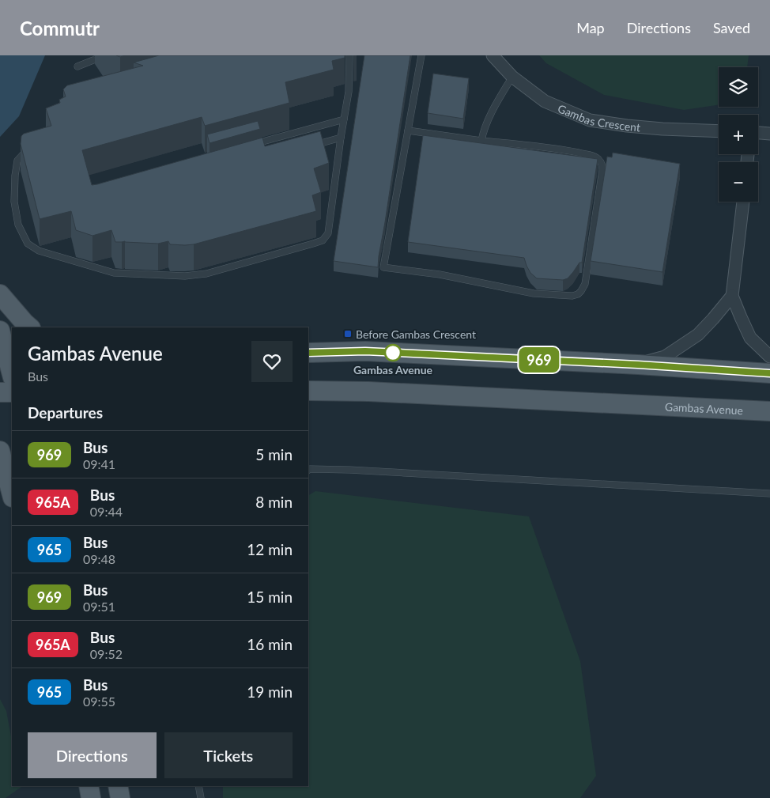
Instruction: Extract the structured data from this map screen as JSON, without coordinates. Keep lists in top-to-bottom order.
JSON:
{
  "streets": {
    "main road": ["Gambas Avenue"],
    "street": ["Gambas Crescent"]
  },
  "places": {
    "transit": ["Before Gambas Crescent"],
    "other": ["Gambas Avenue"]
  },
  "lines": ["bus line 969"],
  "page": {
    "header": "Commutr",
    "nav": ["Map", "Directions", "Saved"],
    "on_map": "969",
    "map_buttons": ["+", "−"],
    "heading": [
      ["Gambas Avenue", "Bus"],
      "Departures"
    ],
    "list": [
      {
        "mark": "969",
        "name": "Bus",
        "note": "09:41",
        "value": "5 min"
      },
      {
        "mark": "965A",
        "name": "Bus",
        "note": "09:44",
        "value": "8 min"
      },
      {
        "mark": "965",
        "name": "Bus",
        "note": "09:48",
        "value": "12 min"
      },
      {
        "mark": "969",
        "name": "Bus",
        "note": "09:51",
        "value": "15 min"
      },
      {
        "mark": "965A",
        "name": "Bus",
        "note": "09:52",
        "value": "16 min"
      },
      {
        "mark": "965",
        "name": "Bus",
        "note": "09:55",
        "value": "19 min"
      }
    ],
    "buttons": ["Directions", "Tickets"]
  }
}
